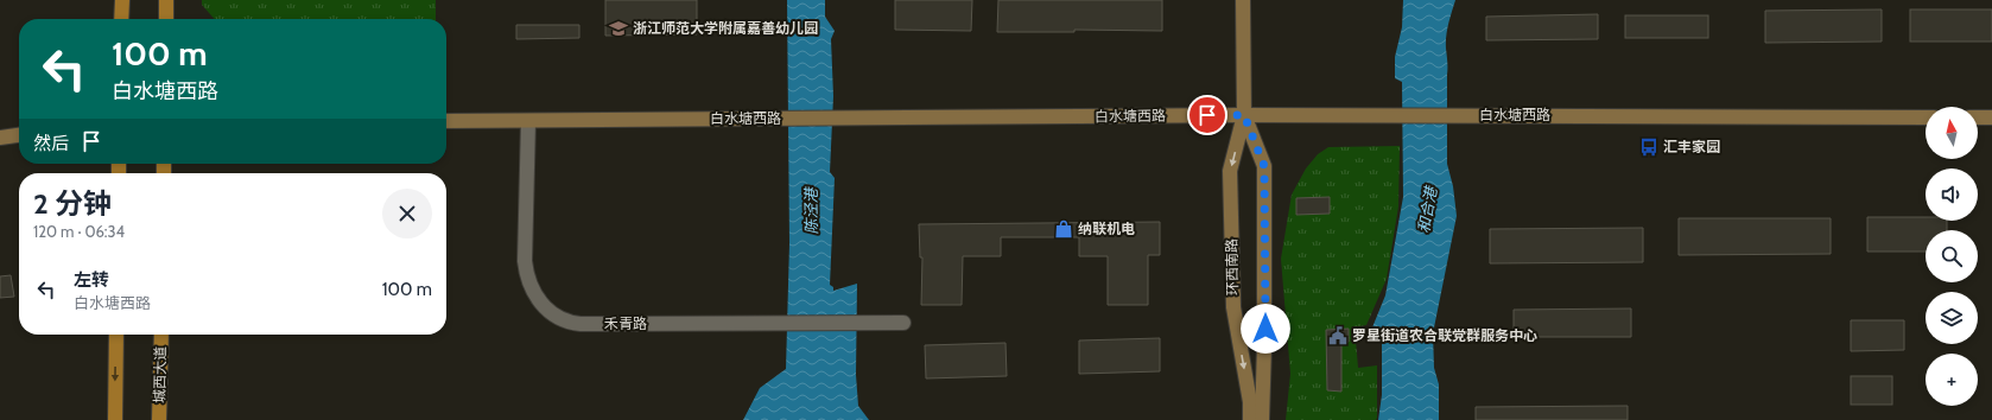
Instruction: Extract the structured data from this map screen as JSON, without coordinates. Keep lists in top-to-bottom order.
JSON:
{
  "streets": {
    "main road": ["城西大道"],
    "street": ["白水塘西路", "环西南路", "禾青路"]
  },
  "crossings": [
    ["白水塘西路", "环西南路"],
    ["白水塘西路", "禾青路"]
  ],
  "water": ["和合港", "陈泾港"],
  "places": {
    "school or university": ["浙江师范大学附属嘉善幼儿园"],
    "bus stop": ["汇丰家园"],
    "shop": ["纳联机电"],
    "public building": ["罗星街道农合联党群服务中心"]
  },
  "north": "top",
  "page": {
    "turn": ["100 m", "白水塘西路"],
    "map_buttons": "+",
    "then": "然后",
    "heading": ["2 分钟", "120 m · 06:34"],
    "list": [
      {
        "name": "左转",
        "note": "白水塘西路",
        "value": "100 m"
      }
    ]
  }
}
